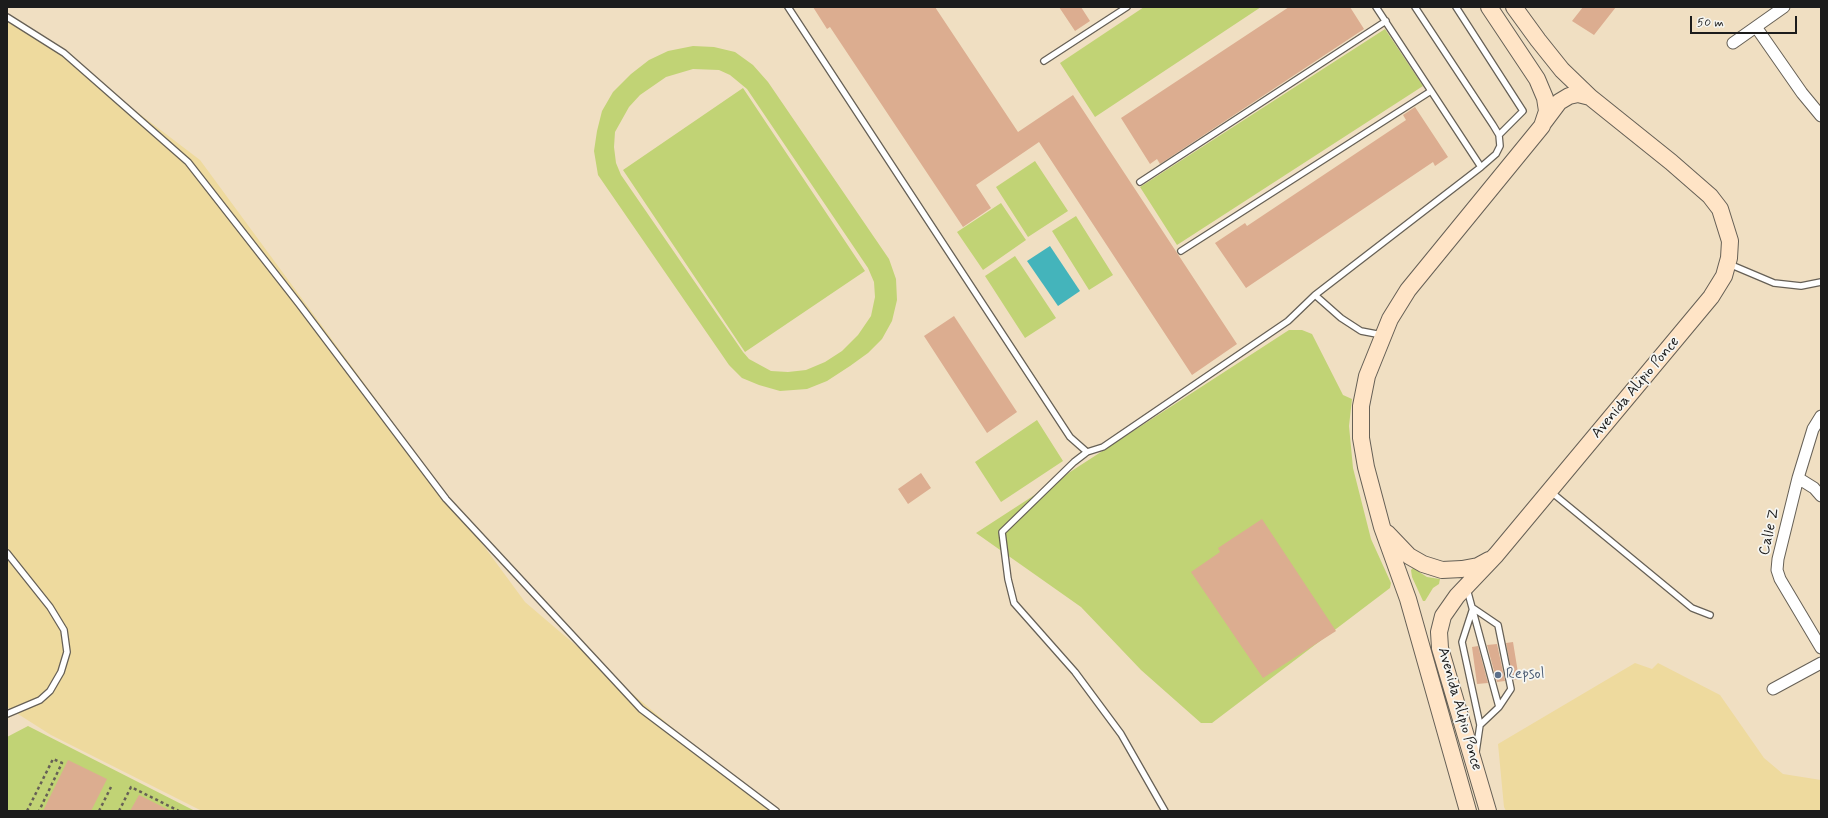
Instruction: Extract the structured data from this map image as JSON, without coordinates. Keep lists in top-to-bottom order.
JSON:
{
  "streets": {
    "main road": ["Avenida Alipio Ponce"],
    "street": ["Calle Z"]
  },
  "places": ["Repsol"],
  "scale_bar": "50 m"
}
